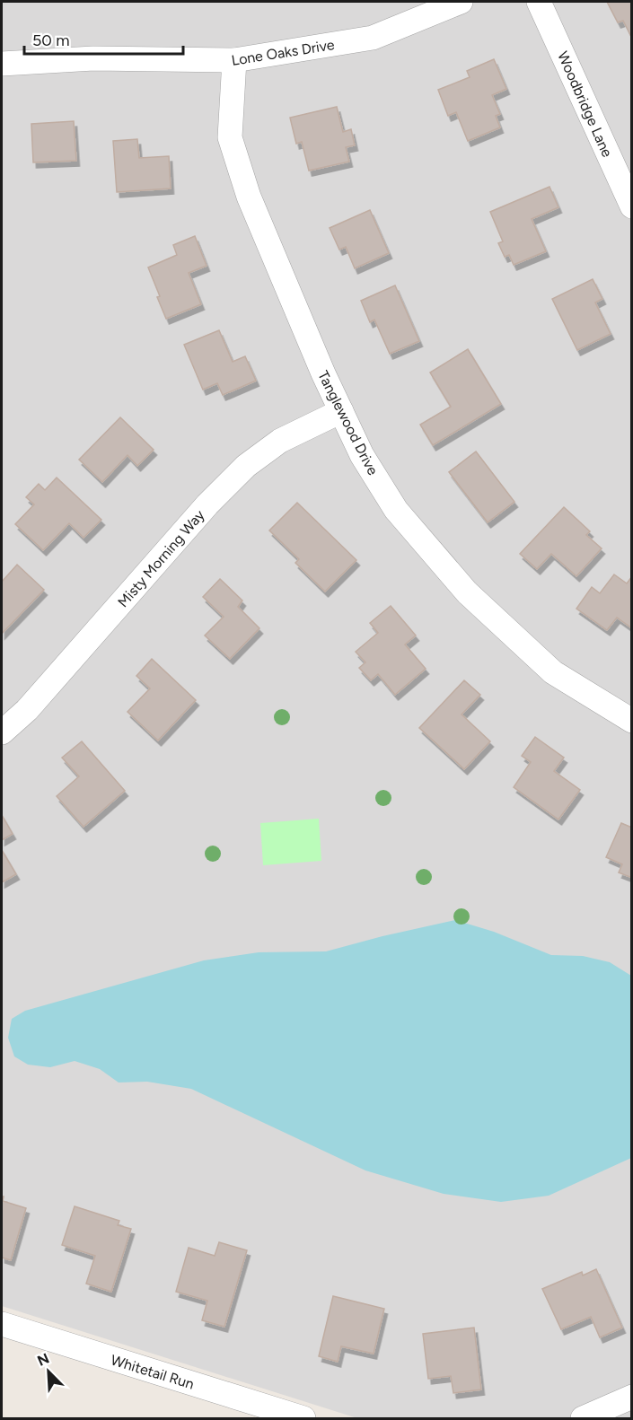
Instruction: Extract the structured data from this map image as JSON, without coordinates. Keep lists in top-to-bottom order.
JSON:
{
  "streets": {
    "street": [
      "Lone Oaks Drive",
      "Woodbridge Lane",
      "Tanglewood Drive",
      "Misty Morning Way",
      "Whitetail Run"
    ]
  },
  "crossings": [
    ["Lone Oaks Drive", "Tanglewood Drive"],
    ["Tanglewood Drive", "Misty Morning Way"]
  ],
  "scale_bar": "50 m",
  "north": "top left"
}
